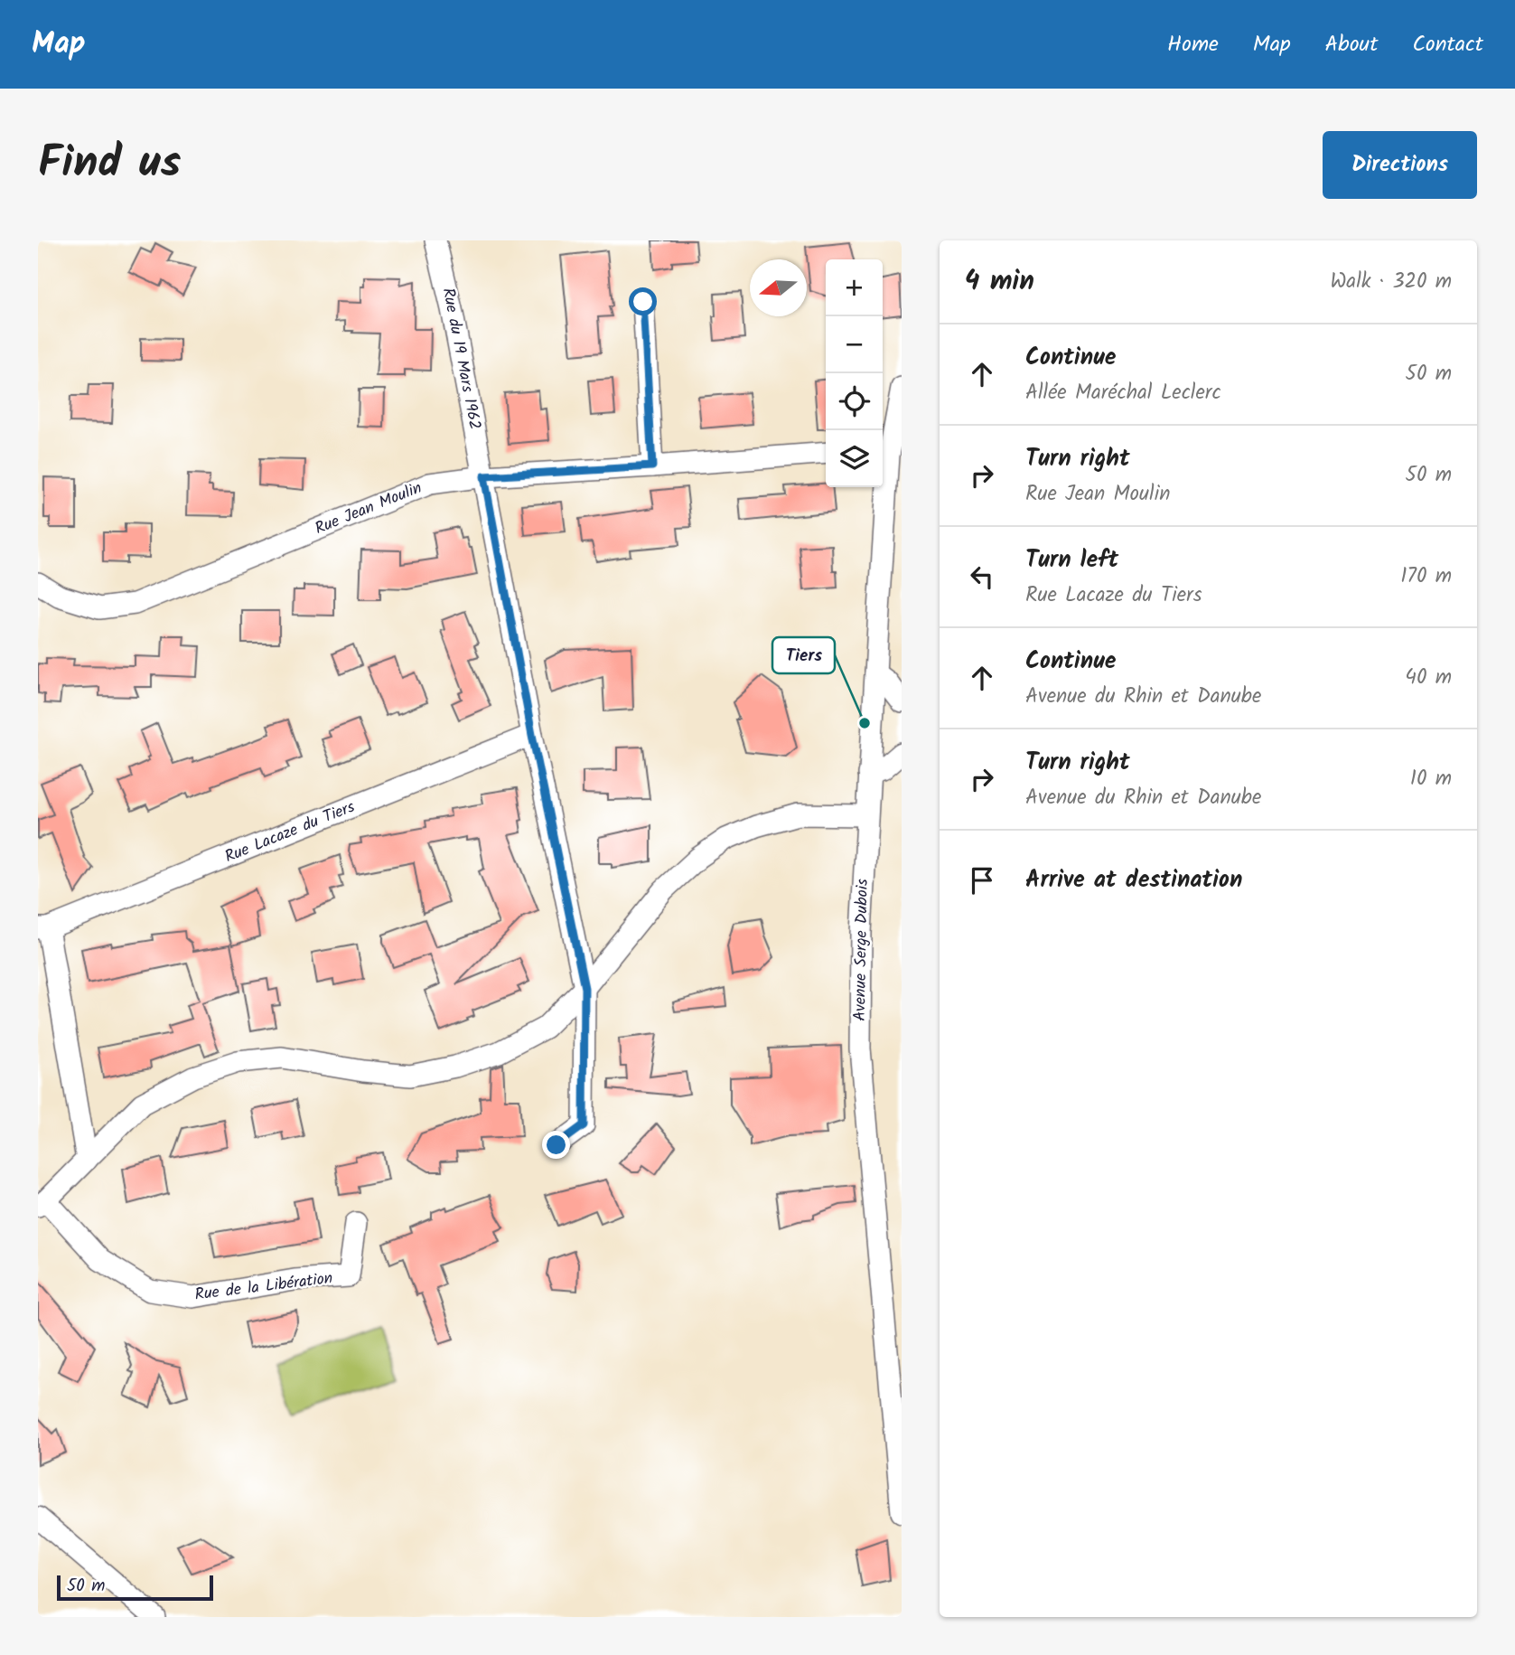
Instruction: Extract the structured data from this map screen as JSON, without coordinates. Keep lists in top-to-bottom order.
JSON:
{
  "streets": {
    "street": [
      "Rue du 19 Mars 1962",
      "Rue Jean Moulin",
      "Rue Lacaze du Tiers",
      "Avenue Serge Dubois",
      "Rue de la Libération"
    ]
  },
  "crossings": [
    ["Rue du 19 Mars 1962", "Rue Jean Moulin"]
  ],
  "places": ["Tiers"],
  "scale_bar": "50 m",
  "north": "left",
  "page": {
    "header": "Map",
    "nav": [
      "Home",
      "Map",
      "About",
      "Contact"
    ],
    "title": "Find us",
    "buttons": "Directions",
    "heading": ["4 min", "Walk · 320 m"],
    "map_buttons": ["+", "−"],
    "list": [
      ["Continue", "Allée Maréchal Leclerc", "50 m"],
      ["Turn right", "Rue Jean Moulin", "50 m"],
      ["Turn left", "Rue Lacaze du Tiers", "170 m"],
      ["Continue", "Avenue du Rhin et Danube", "40 m"],
      ["Turn right", "Avenue du Rhin et Danube", "10 m"],
      "Arrive at destination"
    ],
    "scale": "50 m"
  }
}
